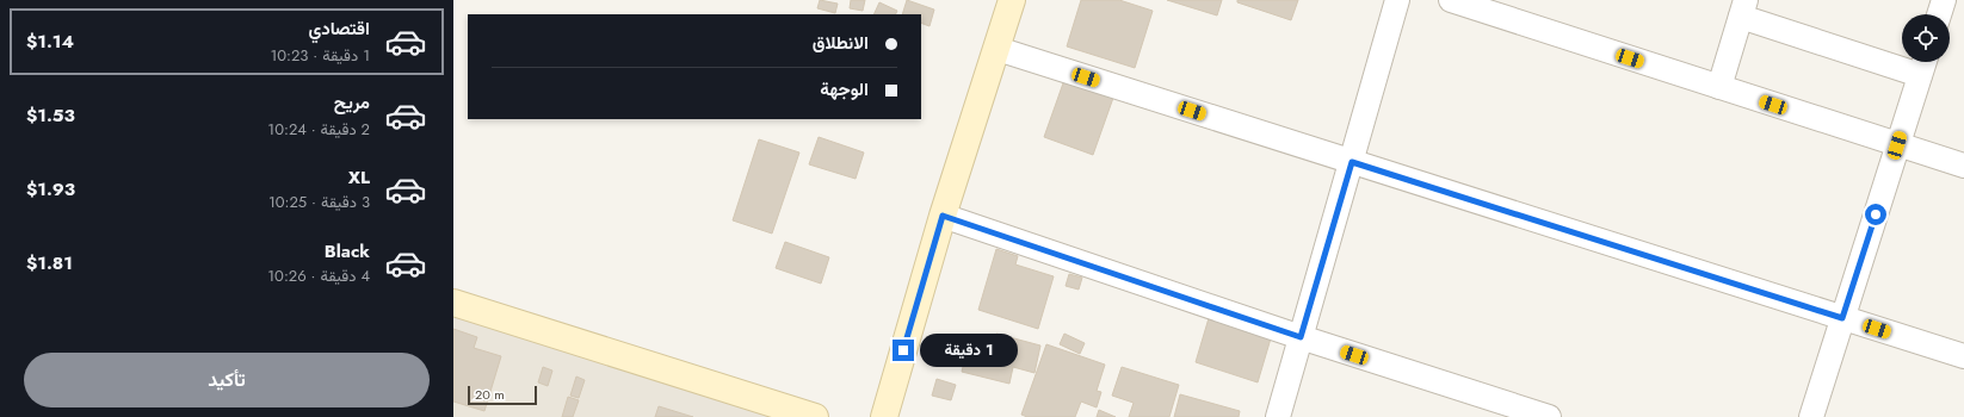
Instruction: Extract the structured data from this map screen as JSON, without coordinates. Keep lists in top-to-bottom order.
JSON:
{
  "scale_bar": "20 m",
  "page": {
    "list": [
      {
        "name": "اقتصادي",
        "note": "1 دقيقة · 10:23",
        "value": "$1.14"
      },
      {
        "name": "مريح",
        "note": "2 دقيقة · 10:24",
        "value": "$1.53"
      },
      {
        "name": "XL",
        "note": "3 دقيقة · 10:25",
        "value": "$1.93"
      },
      {
        "name": "Black",
        "note": "4 دقيقة · 10:26",
        "value": "$1.81"
      }
    ],
    "banner": ["الانطلاق", "الوجهة"],
    "bubble": "1 دقيقة",
    "buttons": "تأكيد",
    "scale": "20 m"
  }
}
